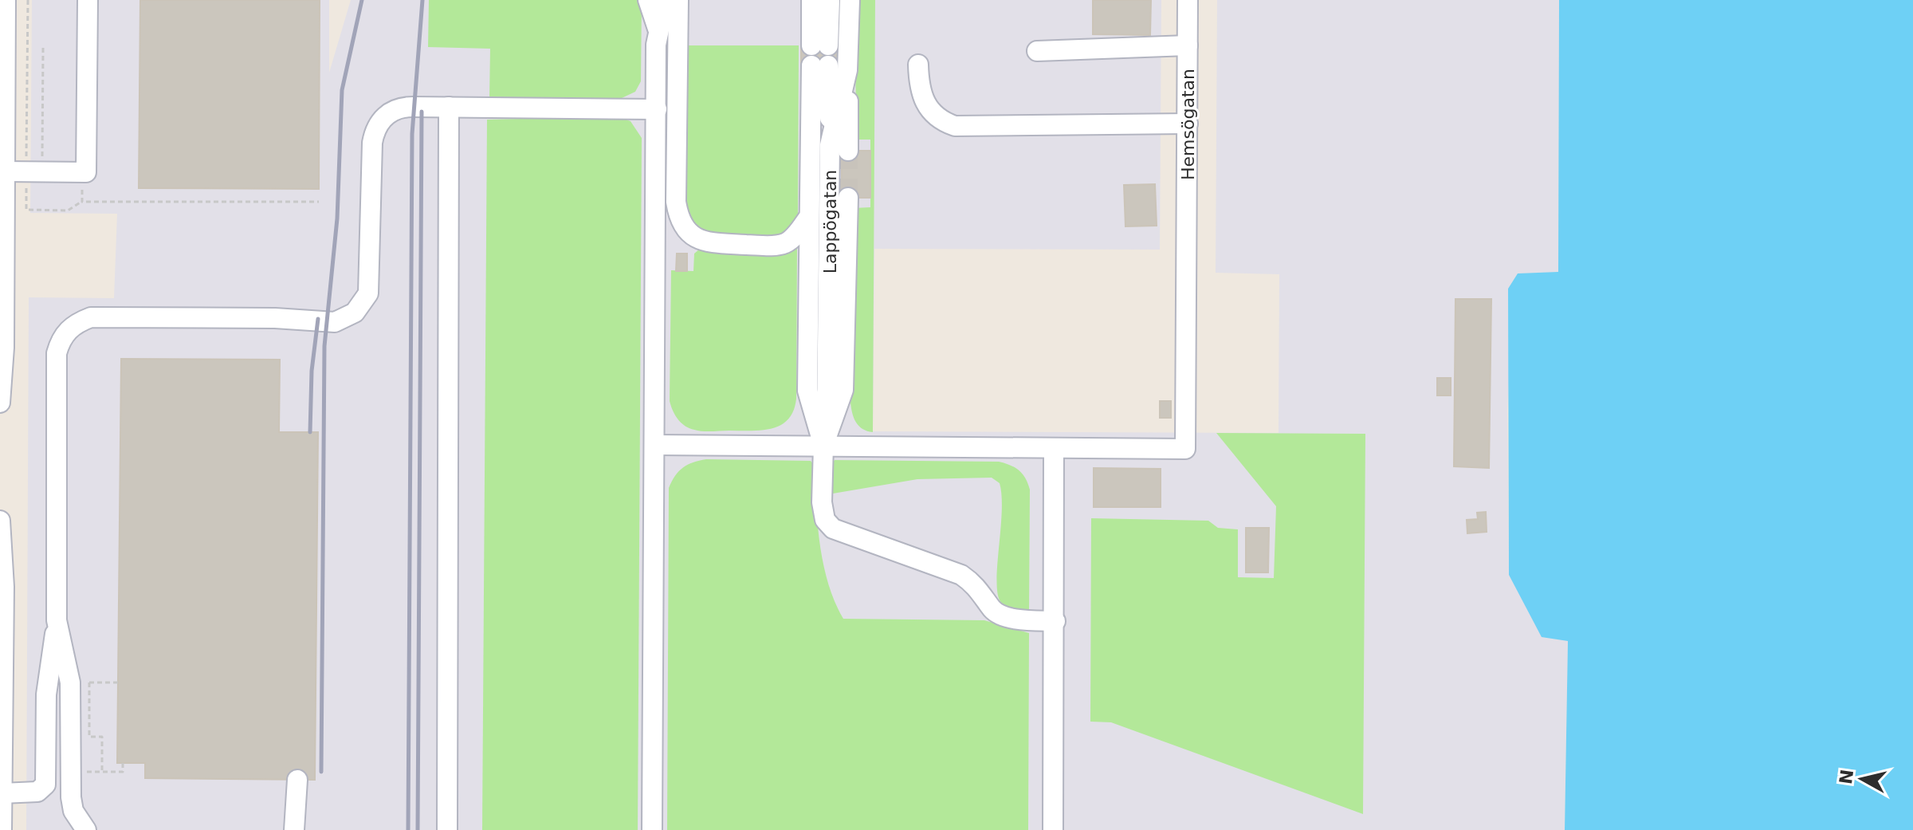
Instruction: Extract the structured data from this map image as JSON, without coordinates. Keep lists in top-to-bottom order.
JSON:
{
  "streets": {
    "street": ["Hemsögatan", "Lappögatan"]
  },
  "north": "left"
}
